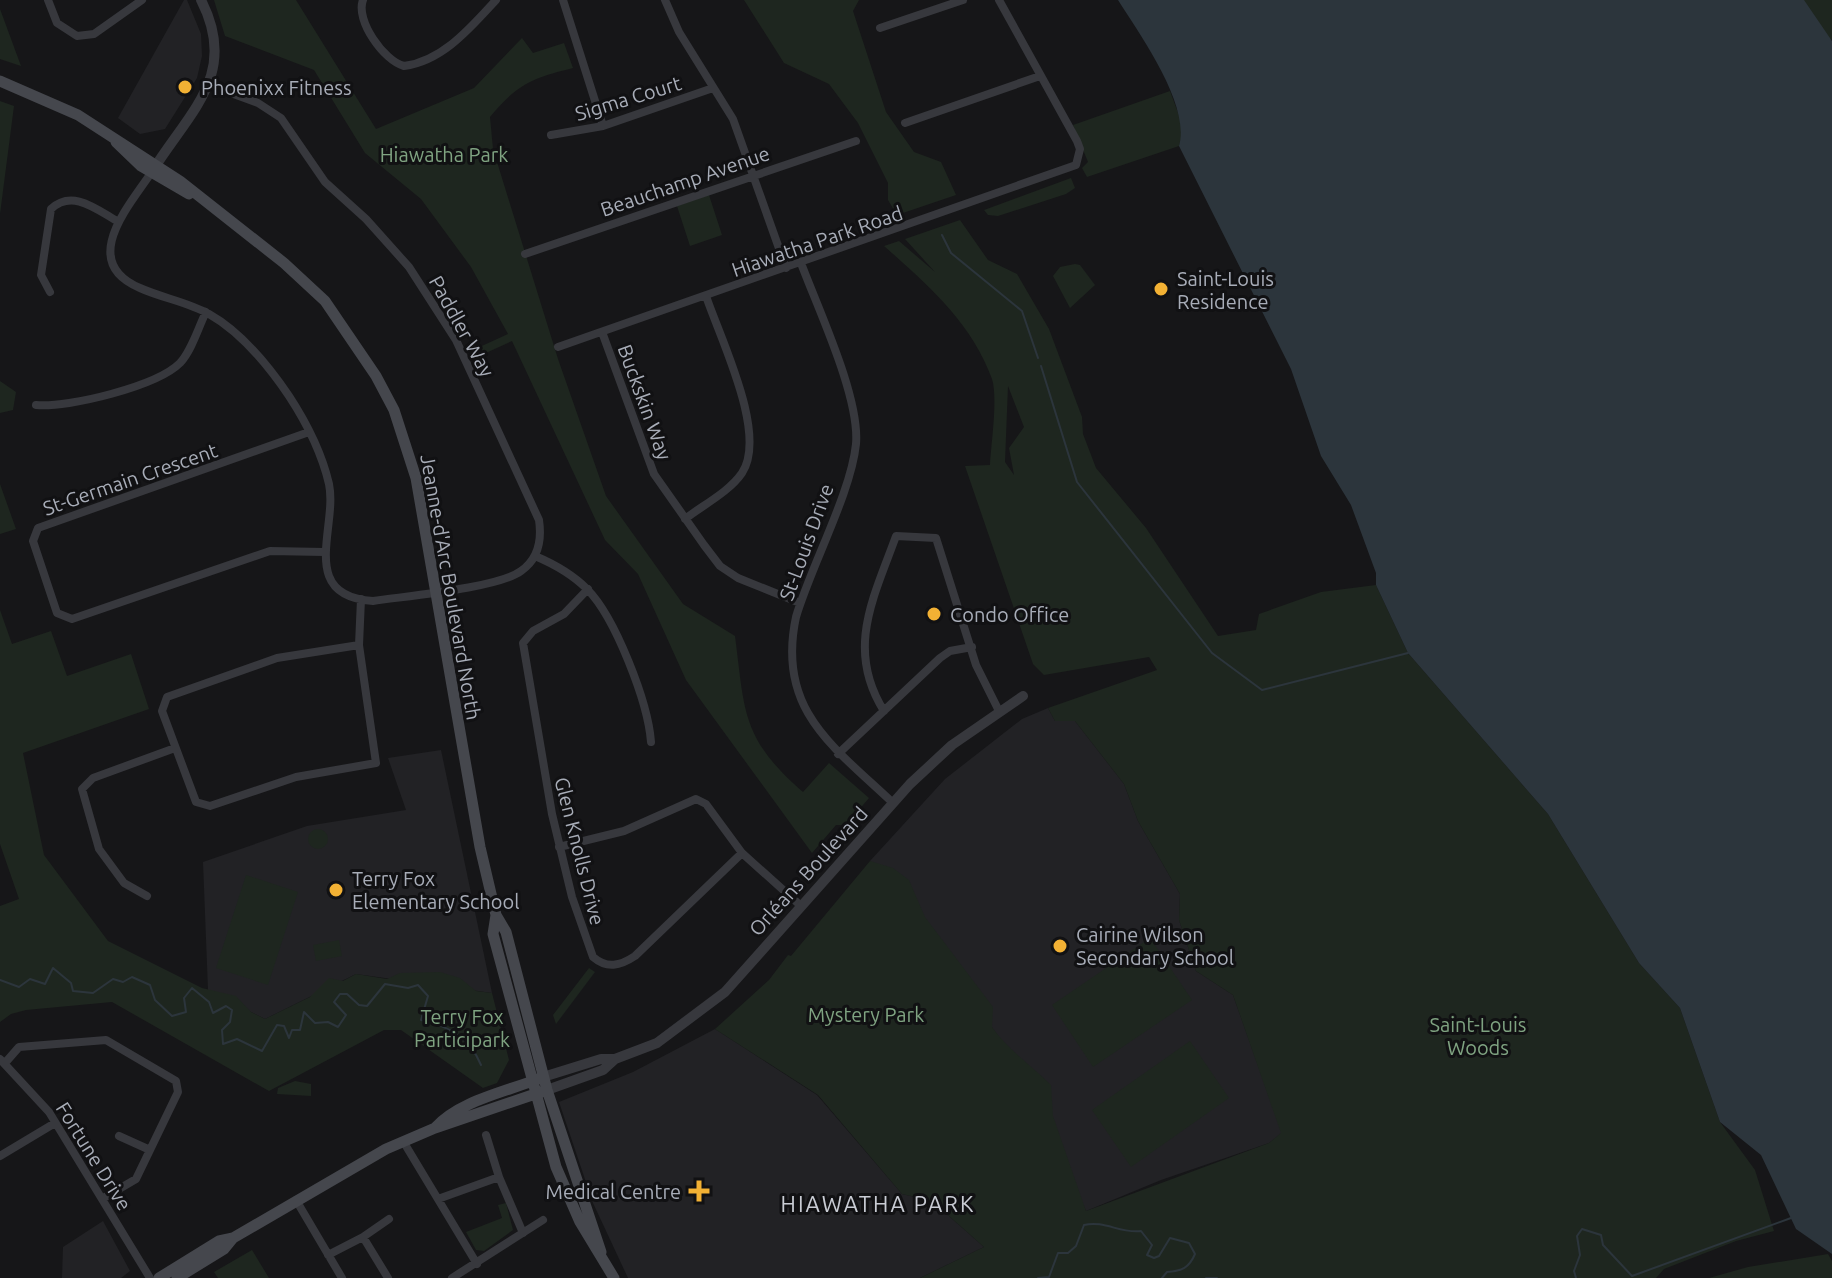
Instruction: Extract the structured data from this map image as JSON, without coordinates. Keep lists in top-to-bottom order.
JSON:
{
  "streets": {
    "main road": ["Jeanne-d'Arc Boulevard North", "Orléans Boulevard"],
    "street": [
      "Sigma Court",
      "Beauchamp Avenue",
      "Hiawatha Park Road",
      "Paddler Way",
      "Buckskin Way",
      "St-Germain Crescent",
      "St-Louis Drive",
      "Glen Knolls Drive",
      "Fortune Drive"
    ]
  },
  "crossings": [
    ["Hiawatha Park Road", "Buckskin Way"],
    ["Hiawatha Park Road", "St-Louis Drive"],
    ["Buckskin Way", "St-Louis Drive"],
    ["St-Louis Drive", "Orléans Boulevard"],
    ["Jeanne-d'Arc Boulevard North", "Orléans Boulevard"]
  ],
  "districts": ["HIAWATHA PARK"],
  "parks": [
    "Hiawatha Park",
    "Mystery Park",
    "Terry Fox Participark",
    "Saint-Louis Woods"
  ],
  "places": {
    "other": [
      "Phoenixx Fitness",
      "Saint-Louis Residence",
      "Condo Office",
      "Terry Fox Elementary School",
      "Cairine Wilson Secondary School"
    ],
    "health": ["Medical Centre"]
  }
}
